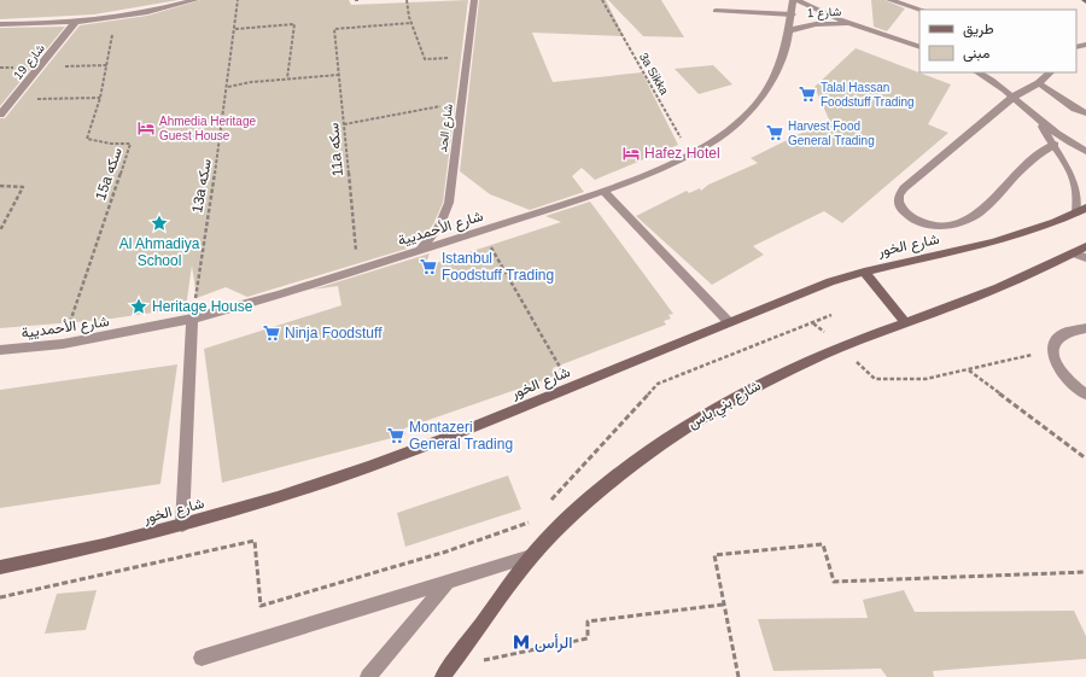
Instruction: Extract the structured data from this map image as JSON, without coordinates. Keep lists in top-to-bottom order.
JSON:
{
  "streets": {
    "main road": ["شارع الخور", "شارع بني ياس"],
    "street": [
      "شارع 1",
      "شارع 19",
      "شارع الحد",
      "شارع الأحمديية"
    ],
    "path": [
      "3a Sikka",
      "11a سكه",
      "15a سكه",
      "13a سكه"
    ]
  },
  "crossings": [
    ["شارع 1", "شارع الأحمديية"],
    ["3a Sikka", "شارع الأحمديية"],
    ["شارع الحد", "شارع الأحمديية"],
    ["11a سكه", "شارع الأحمديية"],
    ["15a سكه", "شارع الأحمديية"],
    ["13a سكه", "شارع الأحمديية"]
  ],
  "places": {
    "supermarket": [
      "Talal Hassan Foodstuff Trading",
      "Harvest Food General Trading",
      "Istanbul Foodstuff Trading",
      "Ninja Foodstuff",
      "Montazeri General Trading"
    ],
    "hotel": ["Ahmedia Heritage Guest House", "Hafez Hotel"],
    "place": ["Al Ahmadiya School", "Heritage House"],
    "metro station": ["الرأس"]
  },
  "legend": ["طريق", "مبنى"]
}
